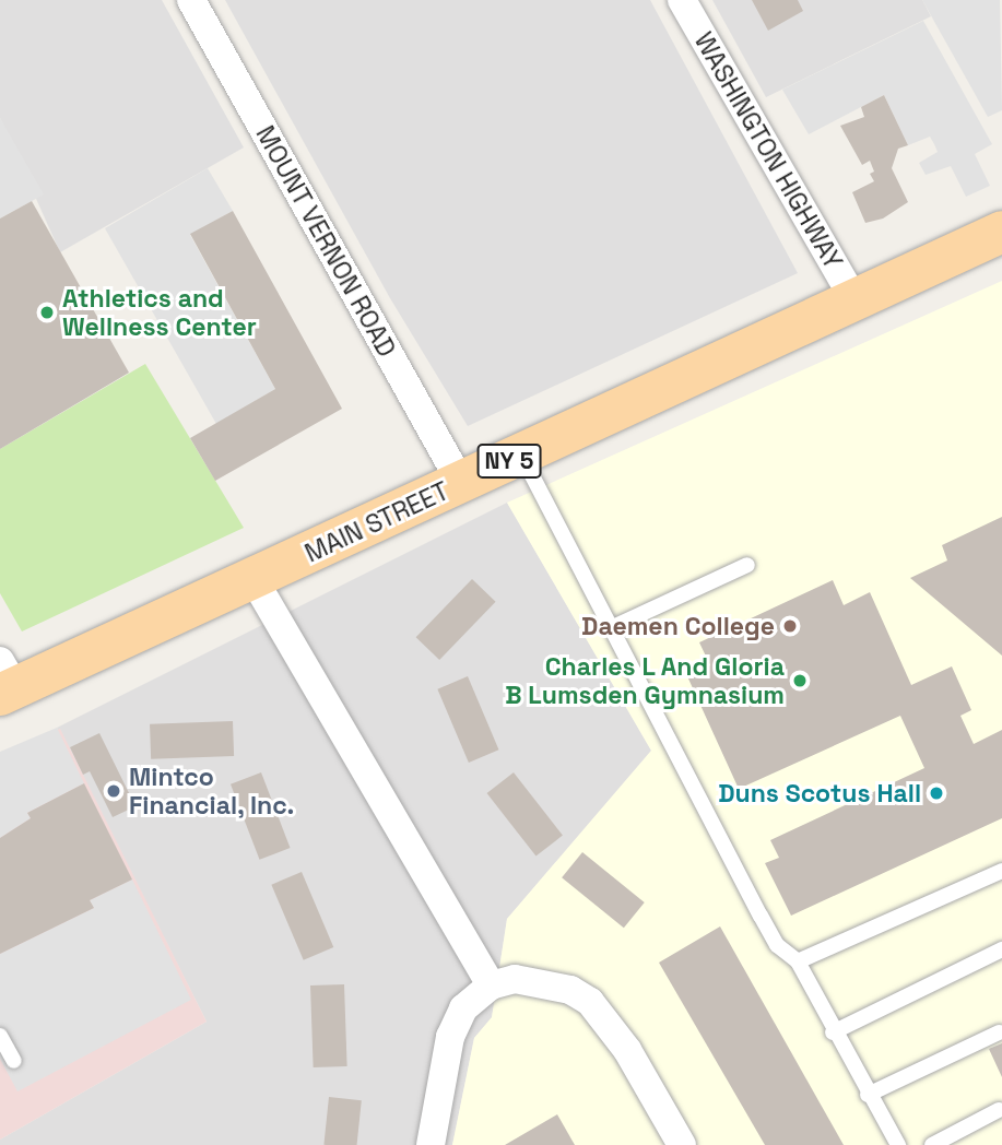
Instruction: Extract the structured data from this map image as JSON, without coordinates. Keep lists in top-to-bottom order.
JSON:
{
  "streets": {
    "main road": ["NY 5", "MAIN STREET"],
    "street": ["WASHINGTON HIGHWAY", "MOUNT VERNON ROAD"]
  },
  "crossings": [
    ["WASHINGTON HIGHWAY", "MAIN STREET"],
    ["MOUNT VERNON ROAD", "MAIN STREET"]
  ],
  "places": [
    "Athletics and Wellness Center",
    "Daemen College",
    "Charles L And Gloria B Lumsden Gymnasium",
    "Mintco Financial, Inc.",
    "Duns Scotus Hall"
  ]
}
